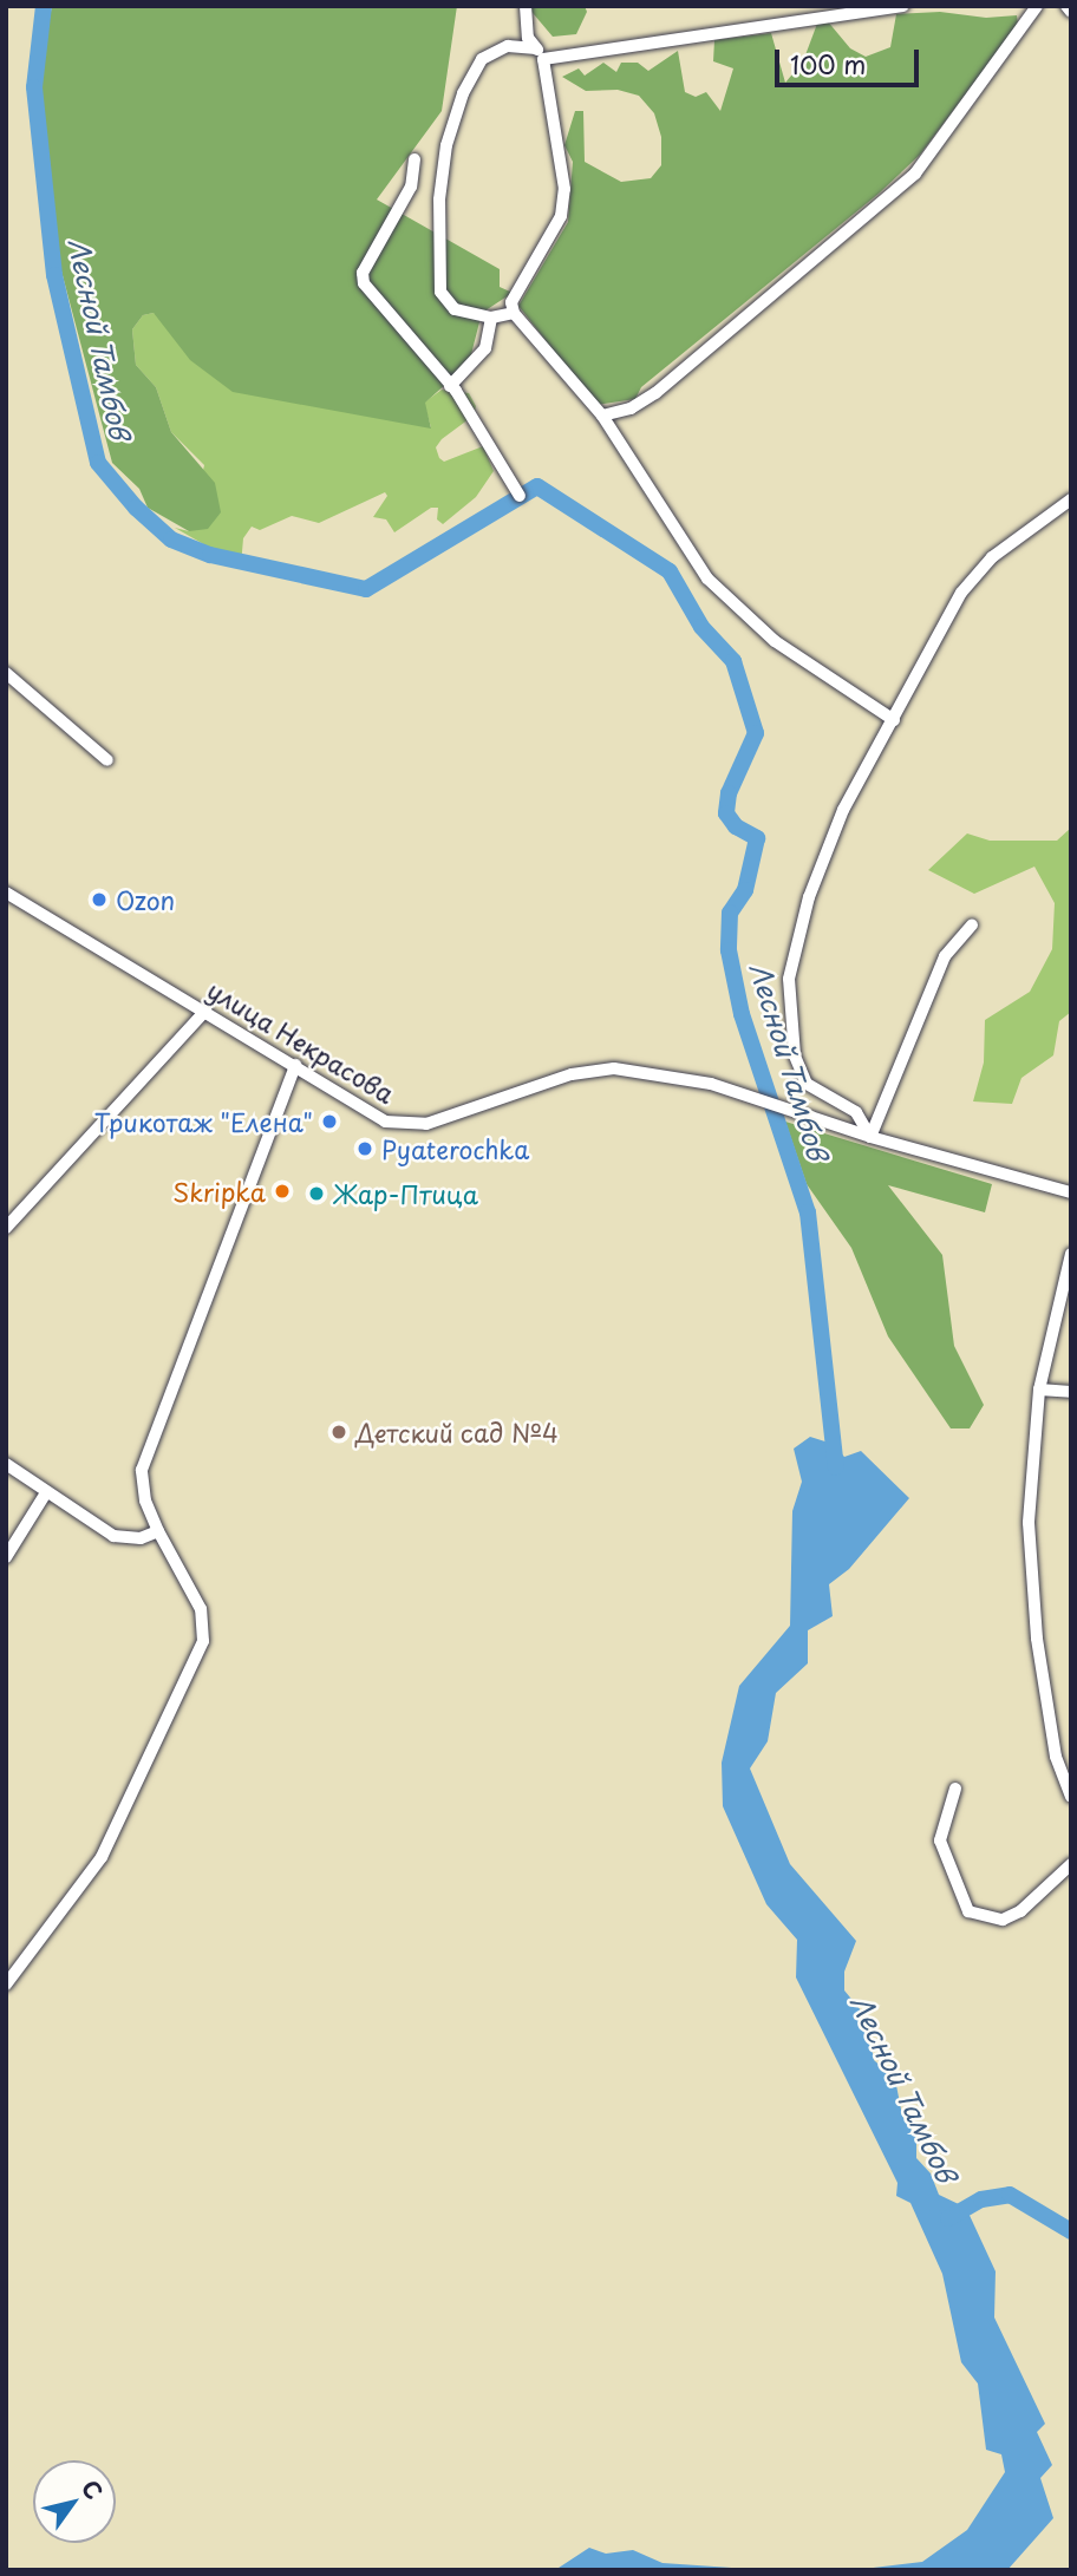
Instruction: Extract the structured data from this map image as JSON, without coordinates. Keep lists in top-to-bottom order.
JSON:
{
  "streets": {
    "street": ["улица Некрасова"]
  },
  "water": ["Лесной Тамбов"],
  "places": [
    "Ozon",
    "Трикотаж \"Елена\"",
    "Pyaterochka",
    "Skripka",
    "Жар-Птица",
    "Детский сад №4"
  ],
  "scale_bar": "100 m",
  "north": "top right"
}
